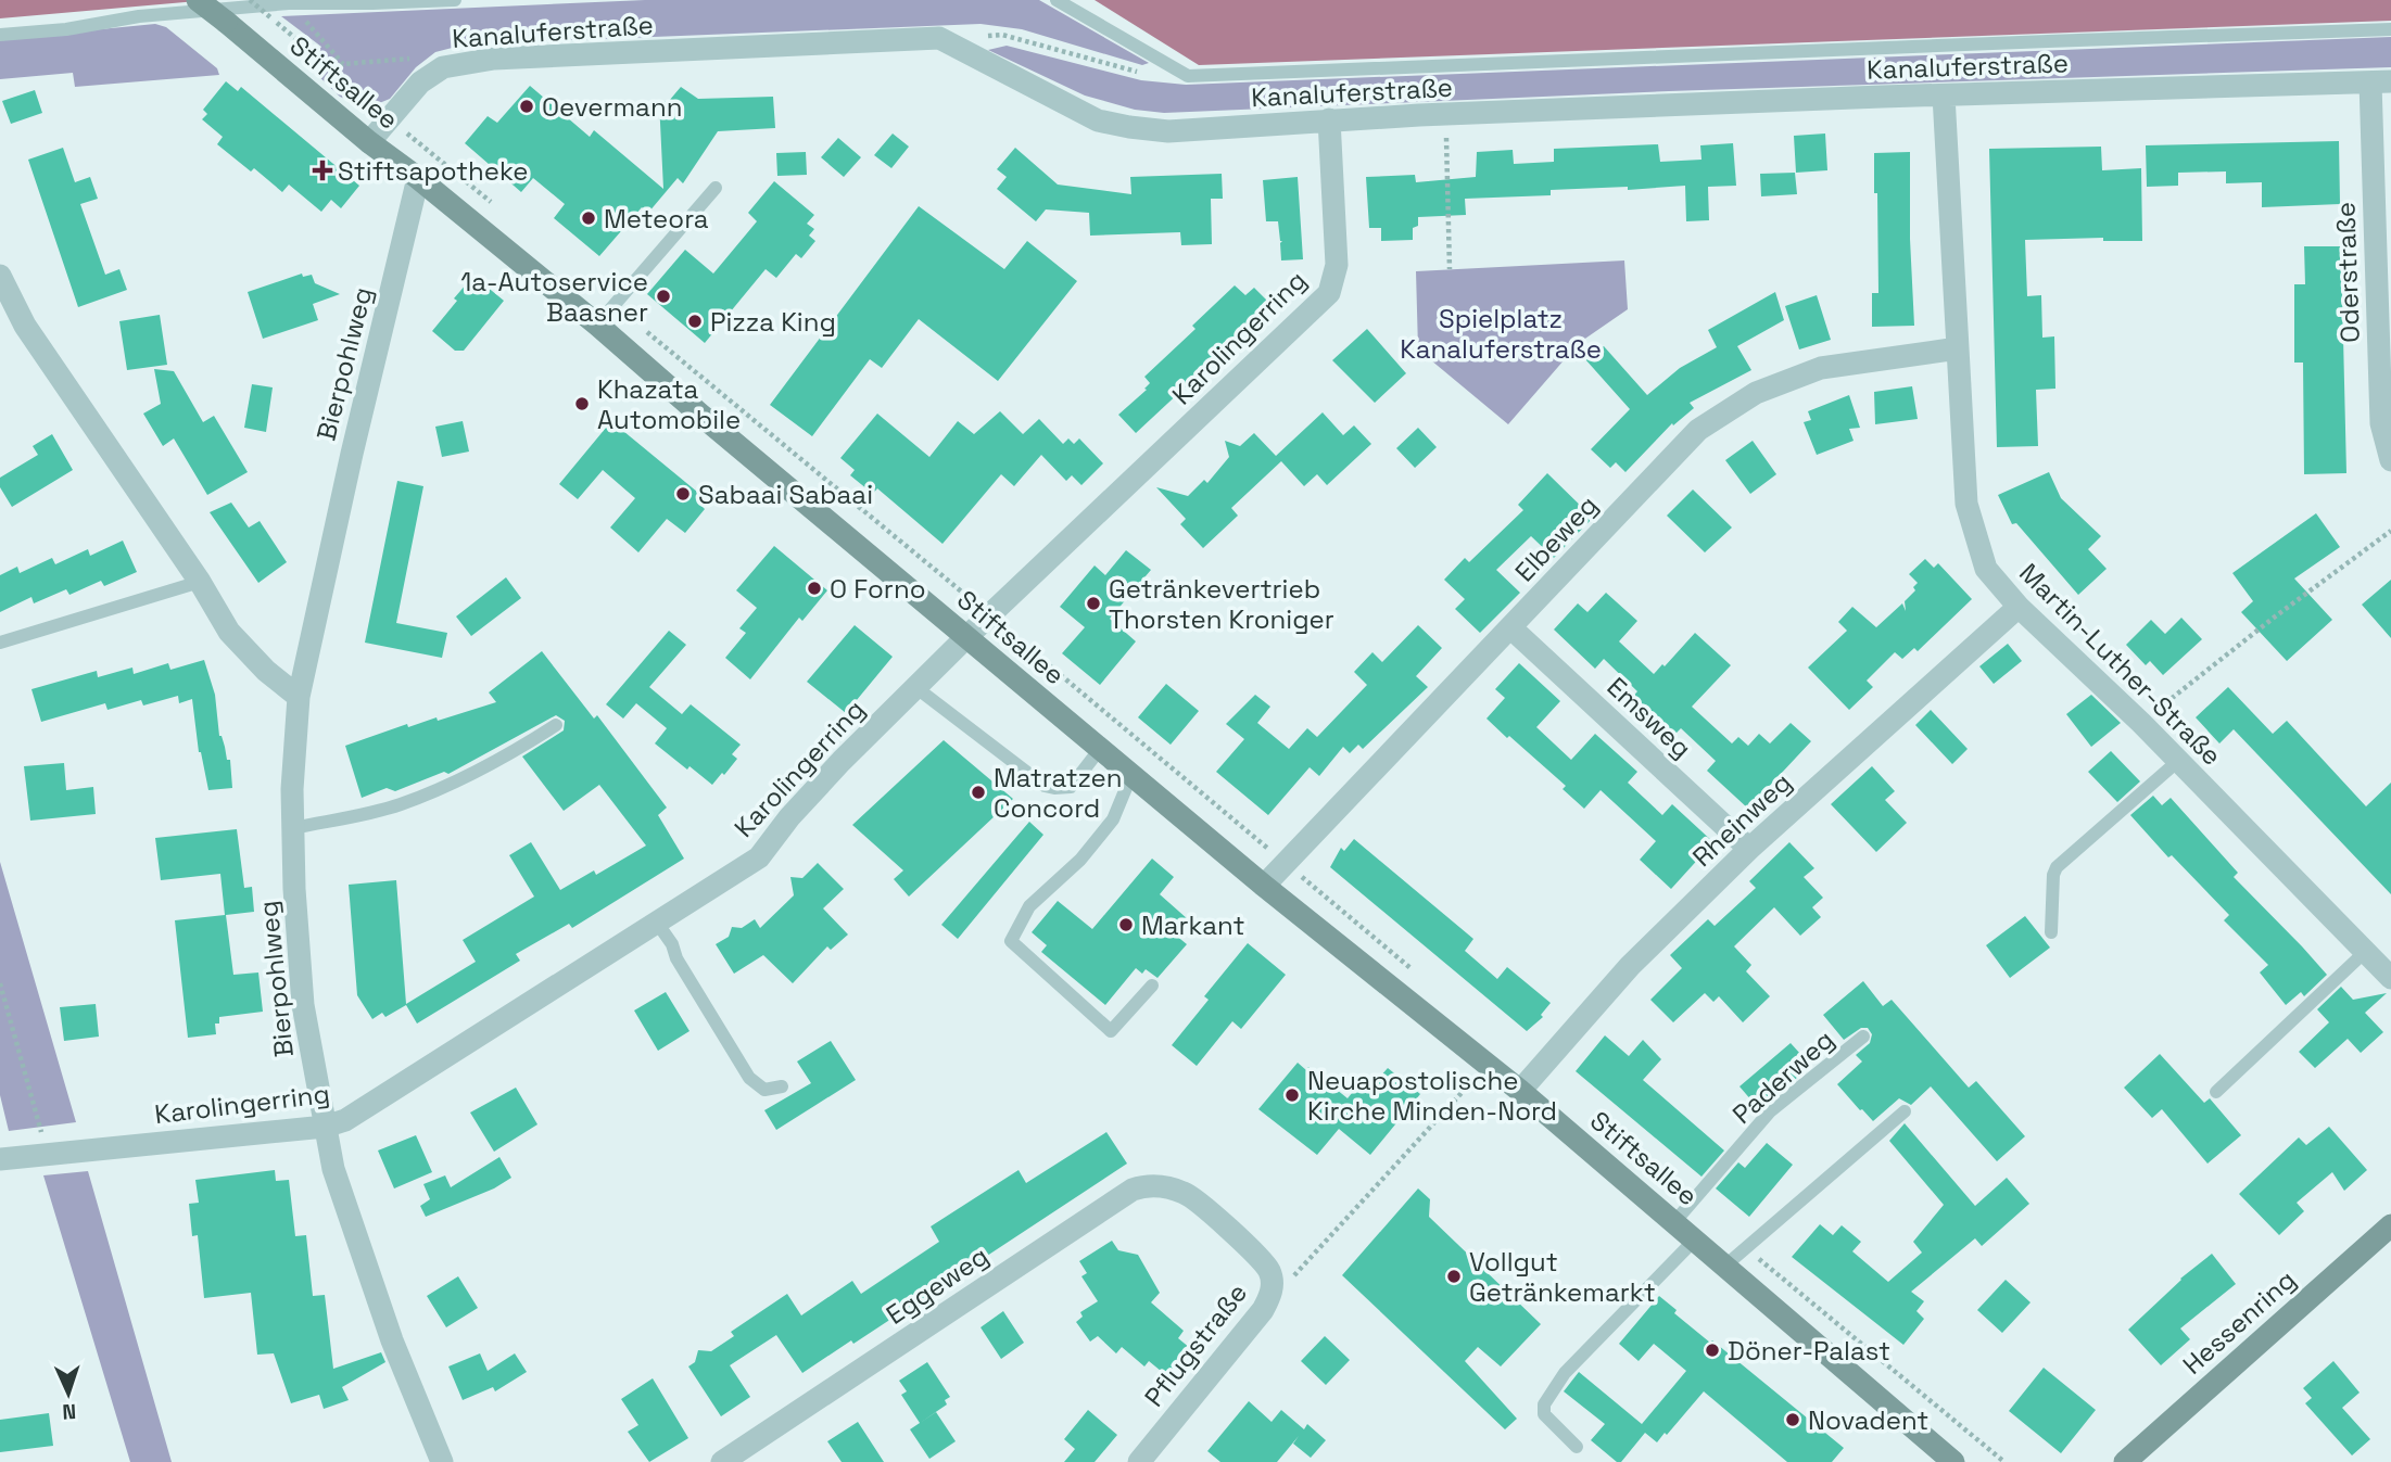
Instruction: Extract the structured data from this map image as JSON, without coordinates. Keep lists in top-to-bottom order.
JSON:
{
  "streets": {
    "main road": ["Stiftsallee", "Hessenring"],
    "street": [
      "Kanaluferstraße",
      "Oderstraße",
      "Karolingerring",
      "Bierpohlweg",
      "Elbeweg",
      "Martin-Luther-Straße",
      "Emsweg",
      "Rheinweg",
      "Eggeweg",
      "Pflugstraße"
    ],
    "lane": ["Paderweg"]
  },
  "crossings": [
    ["Kanaluferstraße", "Stiftsallee"],
    ["Kanaluferstraße", "Oderstraße"],
    ["Kanaluferstraße", "Karolingerring"],
    ["Kanaluferstraße", "Martin-Luther-Straße"],
    ["Stiftsallee", "Karolingerring"],
    ["Stiftsallee", "Bierpohlweg"],
    ["Stiftsallee", "Elbeweg"],
    ["Stiftsallee", "Rheinweg"],
    ["Stiftsallee", "Paderweg"],
    ["Karolingerring", "Bierpohlweg"],
    ["Elbeweg", "Martin-Luther-Straße"],
    ["Elbeweg", "Emsweg"],
    ["Martin-Luther-Straße", "Rheinweg"],
    ["Emsweg", "Rheinweg"],
    ["Eggeweg", "Pflugstraße"]
  ],
  "parks": ["Spielplatz Kanaluferstraße"],
  "places": {
    "other": [
      "Oevermann",
      "Meteora",
      "1a-Autoservice Baasner",
      "Pizza King",
      "Khazata Automobile",
      "Sabaai Sabaai",
      "O Forno",
      "Getränkevertrieb Thorsten Kroniger",
      "Matratzen Concord",
      "Markant",
      "Neuapostolische Kirche Minden-Nord",
      "Vollgut Getränkemarkt",
      "Döner-Palast",
      "Novadent"
    ],
    "health": ["Stiftsapotheke"]
  },
  "north": "bottom"
}
